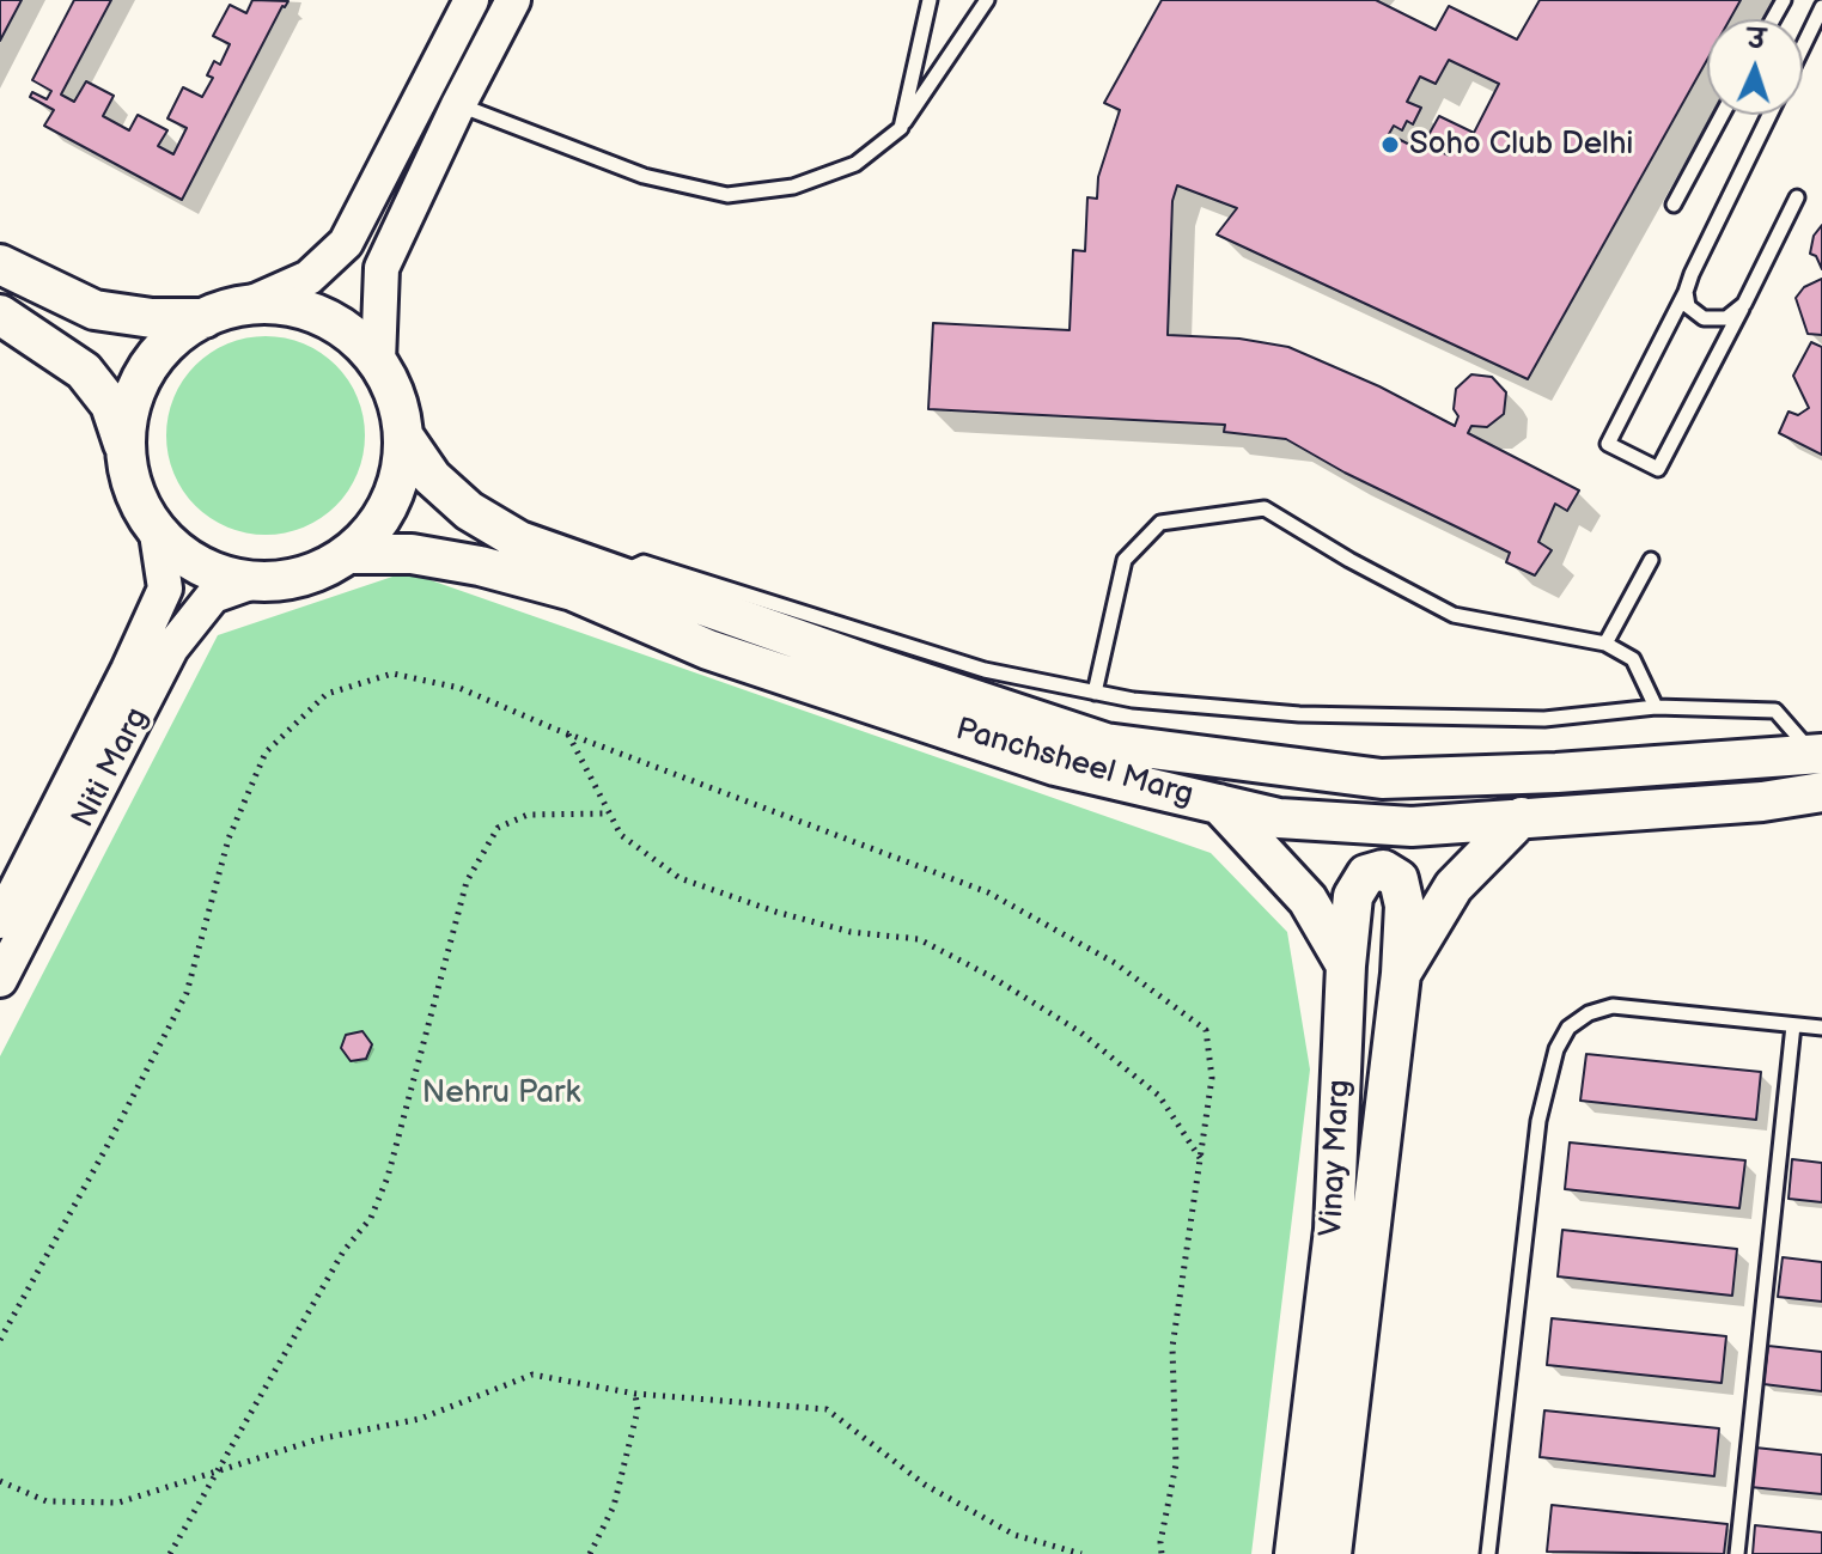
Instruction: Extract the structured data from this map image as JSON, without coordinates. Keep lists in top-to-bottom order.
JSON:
{
  "streets": {
    "main road": ["Panchsheel Marg", "Vinay Marg"],
    "street": ["Niti Marg"]
  },
  "crossings": [
    ["Panchsheel Marg", "Niti Marg"],
    ["Panchsheel Marg", "Vinay Marg"]
  ],
  "parks": ["Nehru Park"],
  "places": ["Soho Club Delhi"],
  "north": "top"
}
